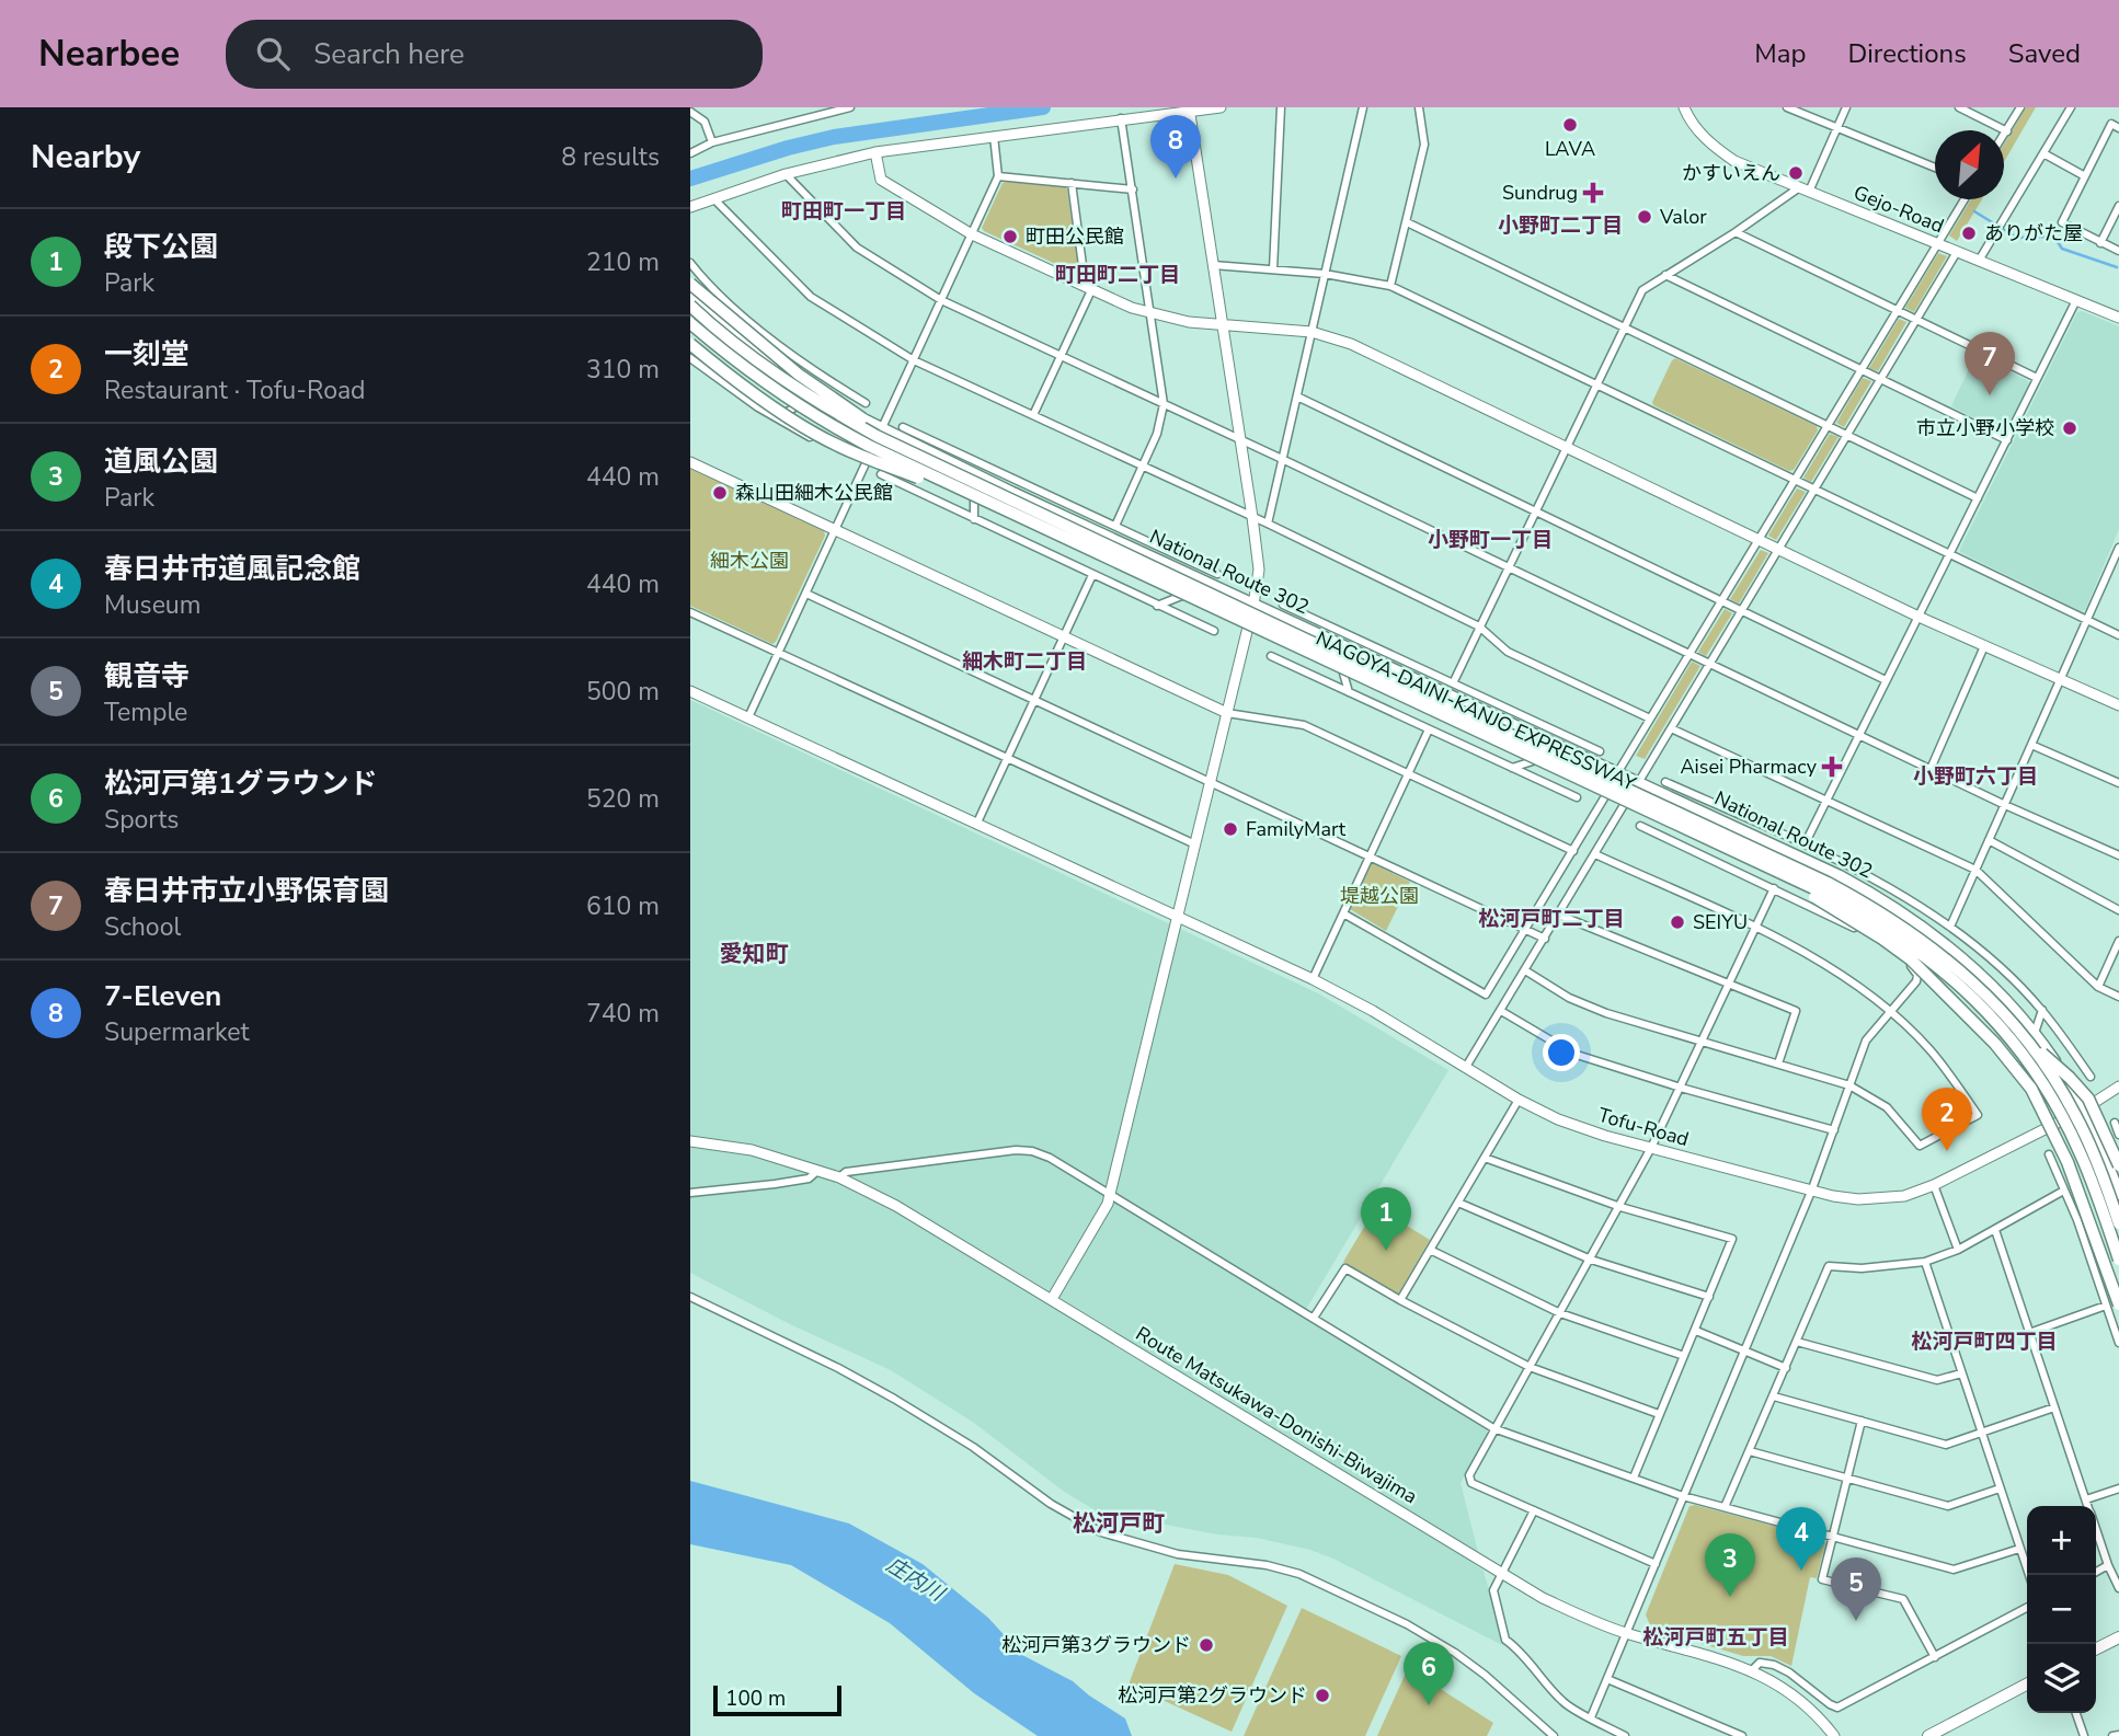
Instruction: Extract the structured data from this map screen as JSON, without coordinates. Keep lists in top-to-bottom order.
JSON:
{
  "streets": {
    "highway": ["National Route 302", "NAGOYA-DAINI-KANJO EXPRESSWAY"],
    "street": ["Gejo-Road", "Tofu-Road", "Route Matsukawa-Donishi-Biwajima"]
  },
  "crossings": [
    ["National Route 302", "NAGOYA-DAINI-KANJO EXPRESSWAY"],
    ["National Route 302", "Tofu-Road"]
  ],
  "districts": [
    "町田町一丁目",
    "小野町二丁目",
    "町田町二丁目",
    "小野町一丁目",
    "細木町二丁目",
    "小野町六丁目",
    "松河戸町二丁目",
    "愛知町",
    "松河戸町四丁目",
    "松河戸町",
    "松河戸町五丁目"
  ],
  "water": ["庄内川"],
  "parks": ["細木公園", "堤越公園"],
  "places": {
    "other": [
      "LAVA",
      "かすいえん",
      "Valor",
      "ありがた屋",
      "町田公民館",
      "市立小野小学校",
      "森山田細木公民館",
      "FamilyMart",
      "SEIYU",
      "松河戸第3グラウンド",
      "松河戸第2グラウンド"
    ],
    "health": ["Sundrug", "Aisei Pharmacy"]
  },
  "scale_bar": "100 m",
  "north": "top right",
  "page": {
    "header": "Nearbee",
    "search": "Search here",
    "nav": ["Map", "Directions", "Saved"],
    "heading": ["Nearby", "8 results"],
    "pins": [
      "8",
      "7",
      "2",
      "1",
      "4",
      "3",
      "5",
      "6"
    ],
    "list": [
      {
        "mark": "1",
        "name": "段下公園",
        "note": "Park",
        "value": "210 m"
      },
      {
        "mark": "2",
        "name": "一刻堂",
        "note": "Restaurant · Tofu-Road",
        "value": "310 m"
      },
      {
        "mark": "3",
        "name": "道風公園",
        "note": "Park",
        "value": "440 m"
      },
      {
        "mark": "4",
        "name": "春日井市道風記念館",
        "note": "Museum",
        "value": "440 m"
      },
      {
        "mark": "5",
        "name": "観音寺",
        "note": "Temple",
        "value": "500 m"
      },
      {
        "mark": "6",
        "name": "松河戸第1グラウンド",
        "note": "Sports",
        "value": "520 m"
      },
      {
        "mark": "7",
        "name": "春日井市立小野保育園",
        "note": "School",
        "value": "610 m"
      },
      {
        "mark": "8",
        "name": "7-Eleven",
        "note": "Supermarket",
        "value": "740 m"
      }
    ],
    "map_buttons": ["+", "−"],
    "scale": "100 m"
  }
}
